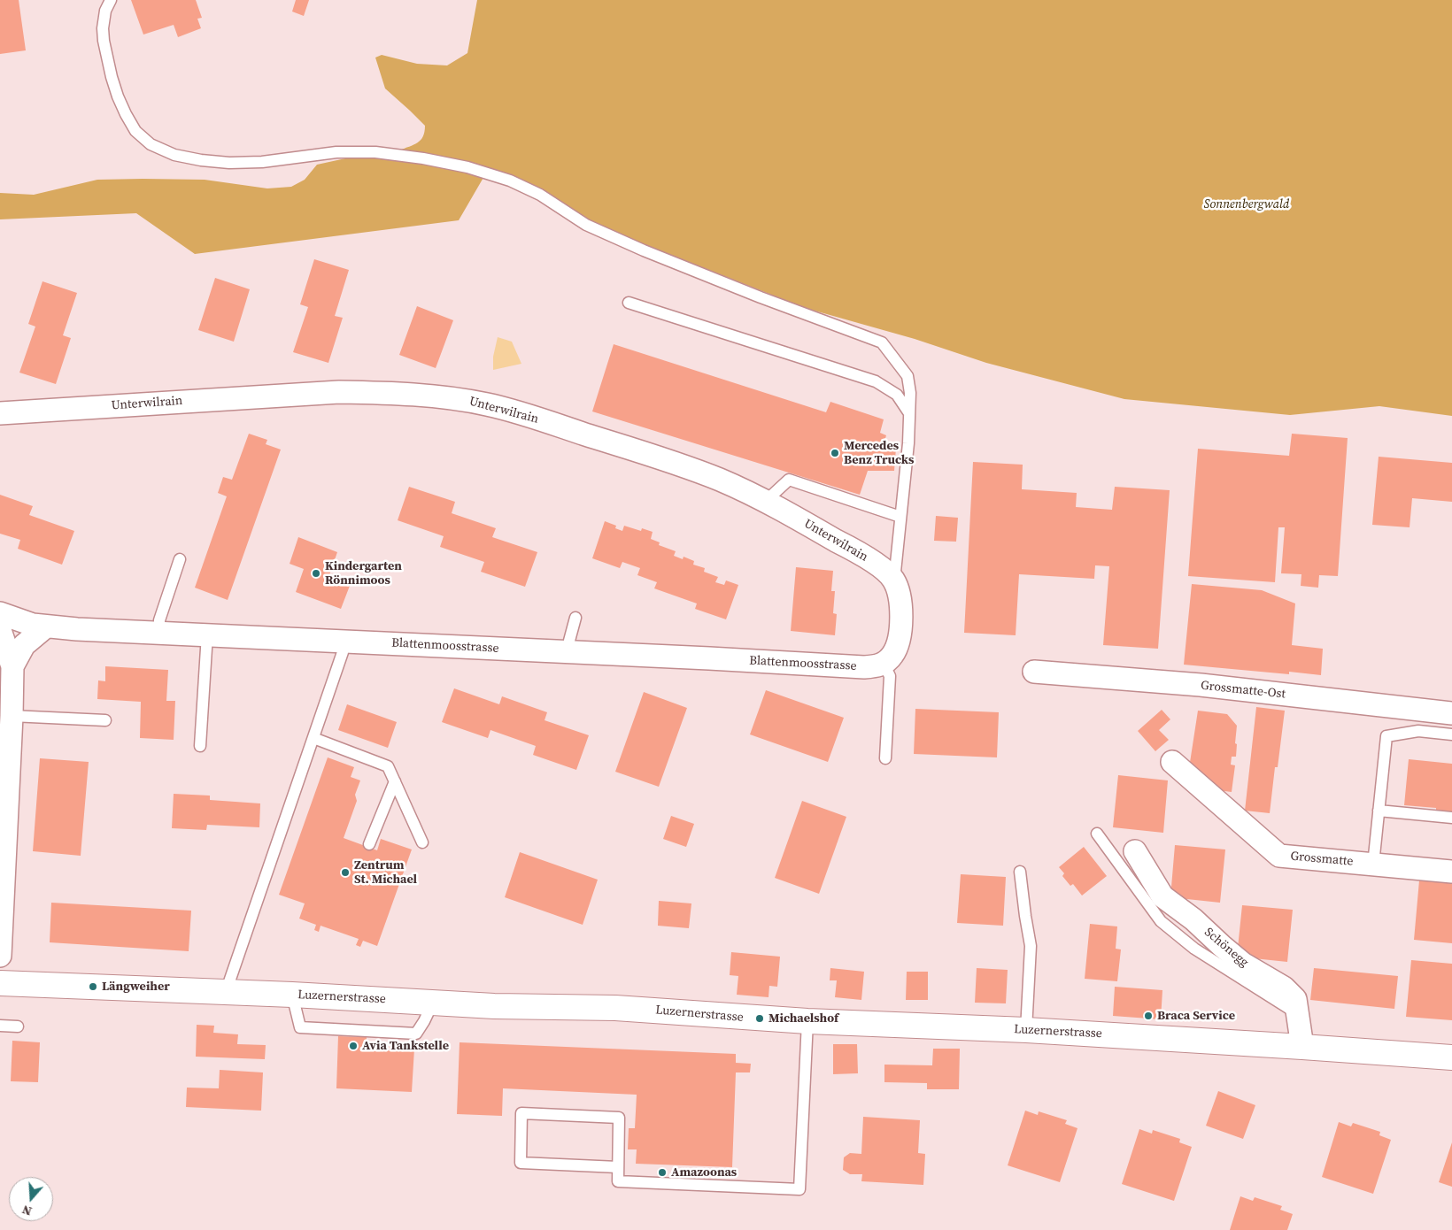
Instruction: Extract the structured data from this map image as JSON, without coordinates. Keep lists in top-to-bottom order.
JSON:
{
  "streets": {
    "main road": ["Luzernerstrasse"],
    "street": [
      "Unterwilrain",
      "Blattenmoosstrasse",
      "Grossmatte-Ost",
      "Grossmatte",
      "Schönegg"
    ]
  },
  "crossings": [
    ["Schönegg", "Luzernerstrasse"]
  ],
  "parks": ["Sonnenbergwald"],
  "places": [
    "Mercedes Benz Trucks",
    "Kindergarten Rönnimoos",
    "Zentrum St. Michael",
    "Längweiher",
    "Braca Service",
    "Michaelshof",
    "Avia Tankstelle",
    "Amazoonas"
  ],
  "north": "bottom"
}
